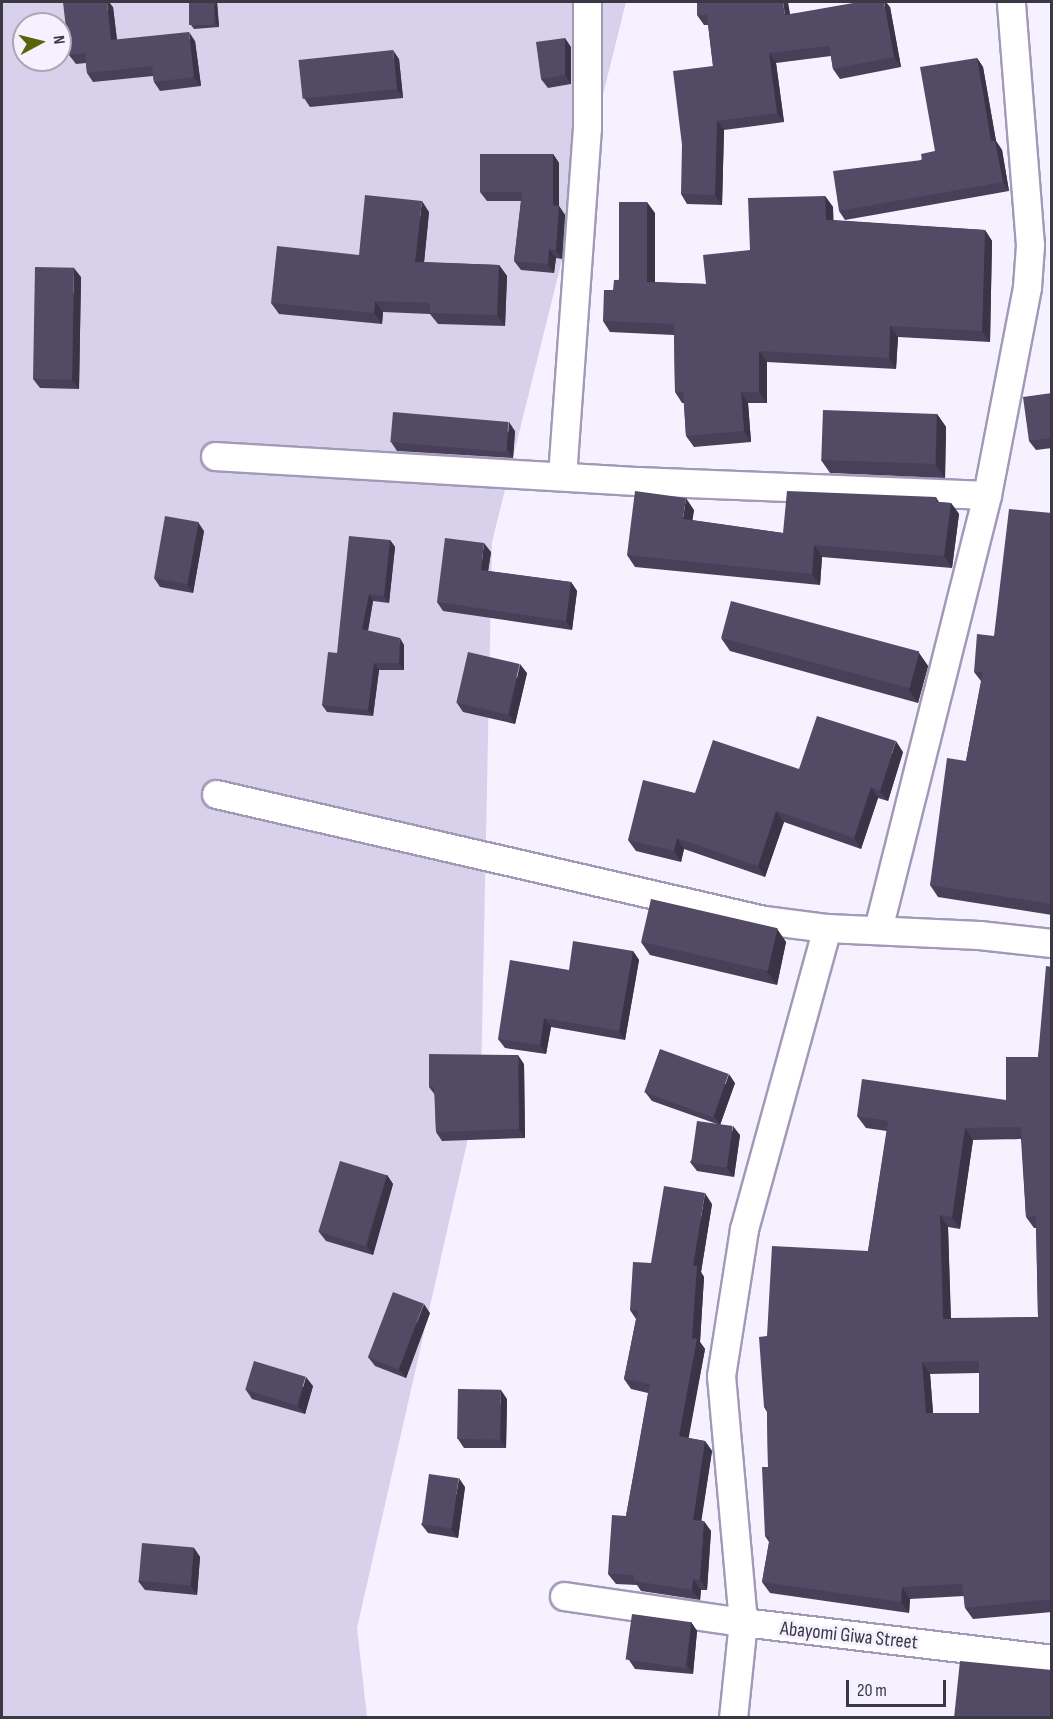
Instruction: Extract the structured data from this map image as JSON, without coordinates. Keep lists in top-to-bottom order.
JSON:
{
  "streets": {
    "street": ["Abayomi Giwa Street"]
  },
  "scale_bar": "20 m",
  "north": "right"
}
